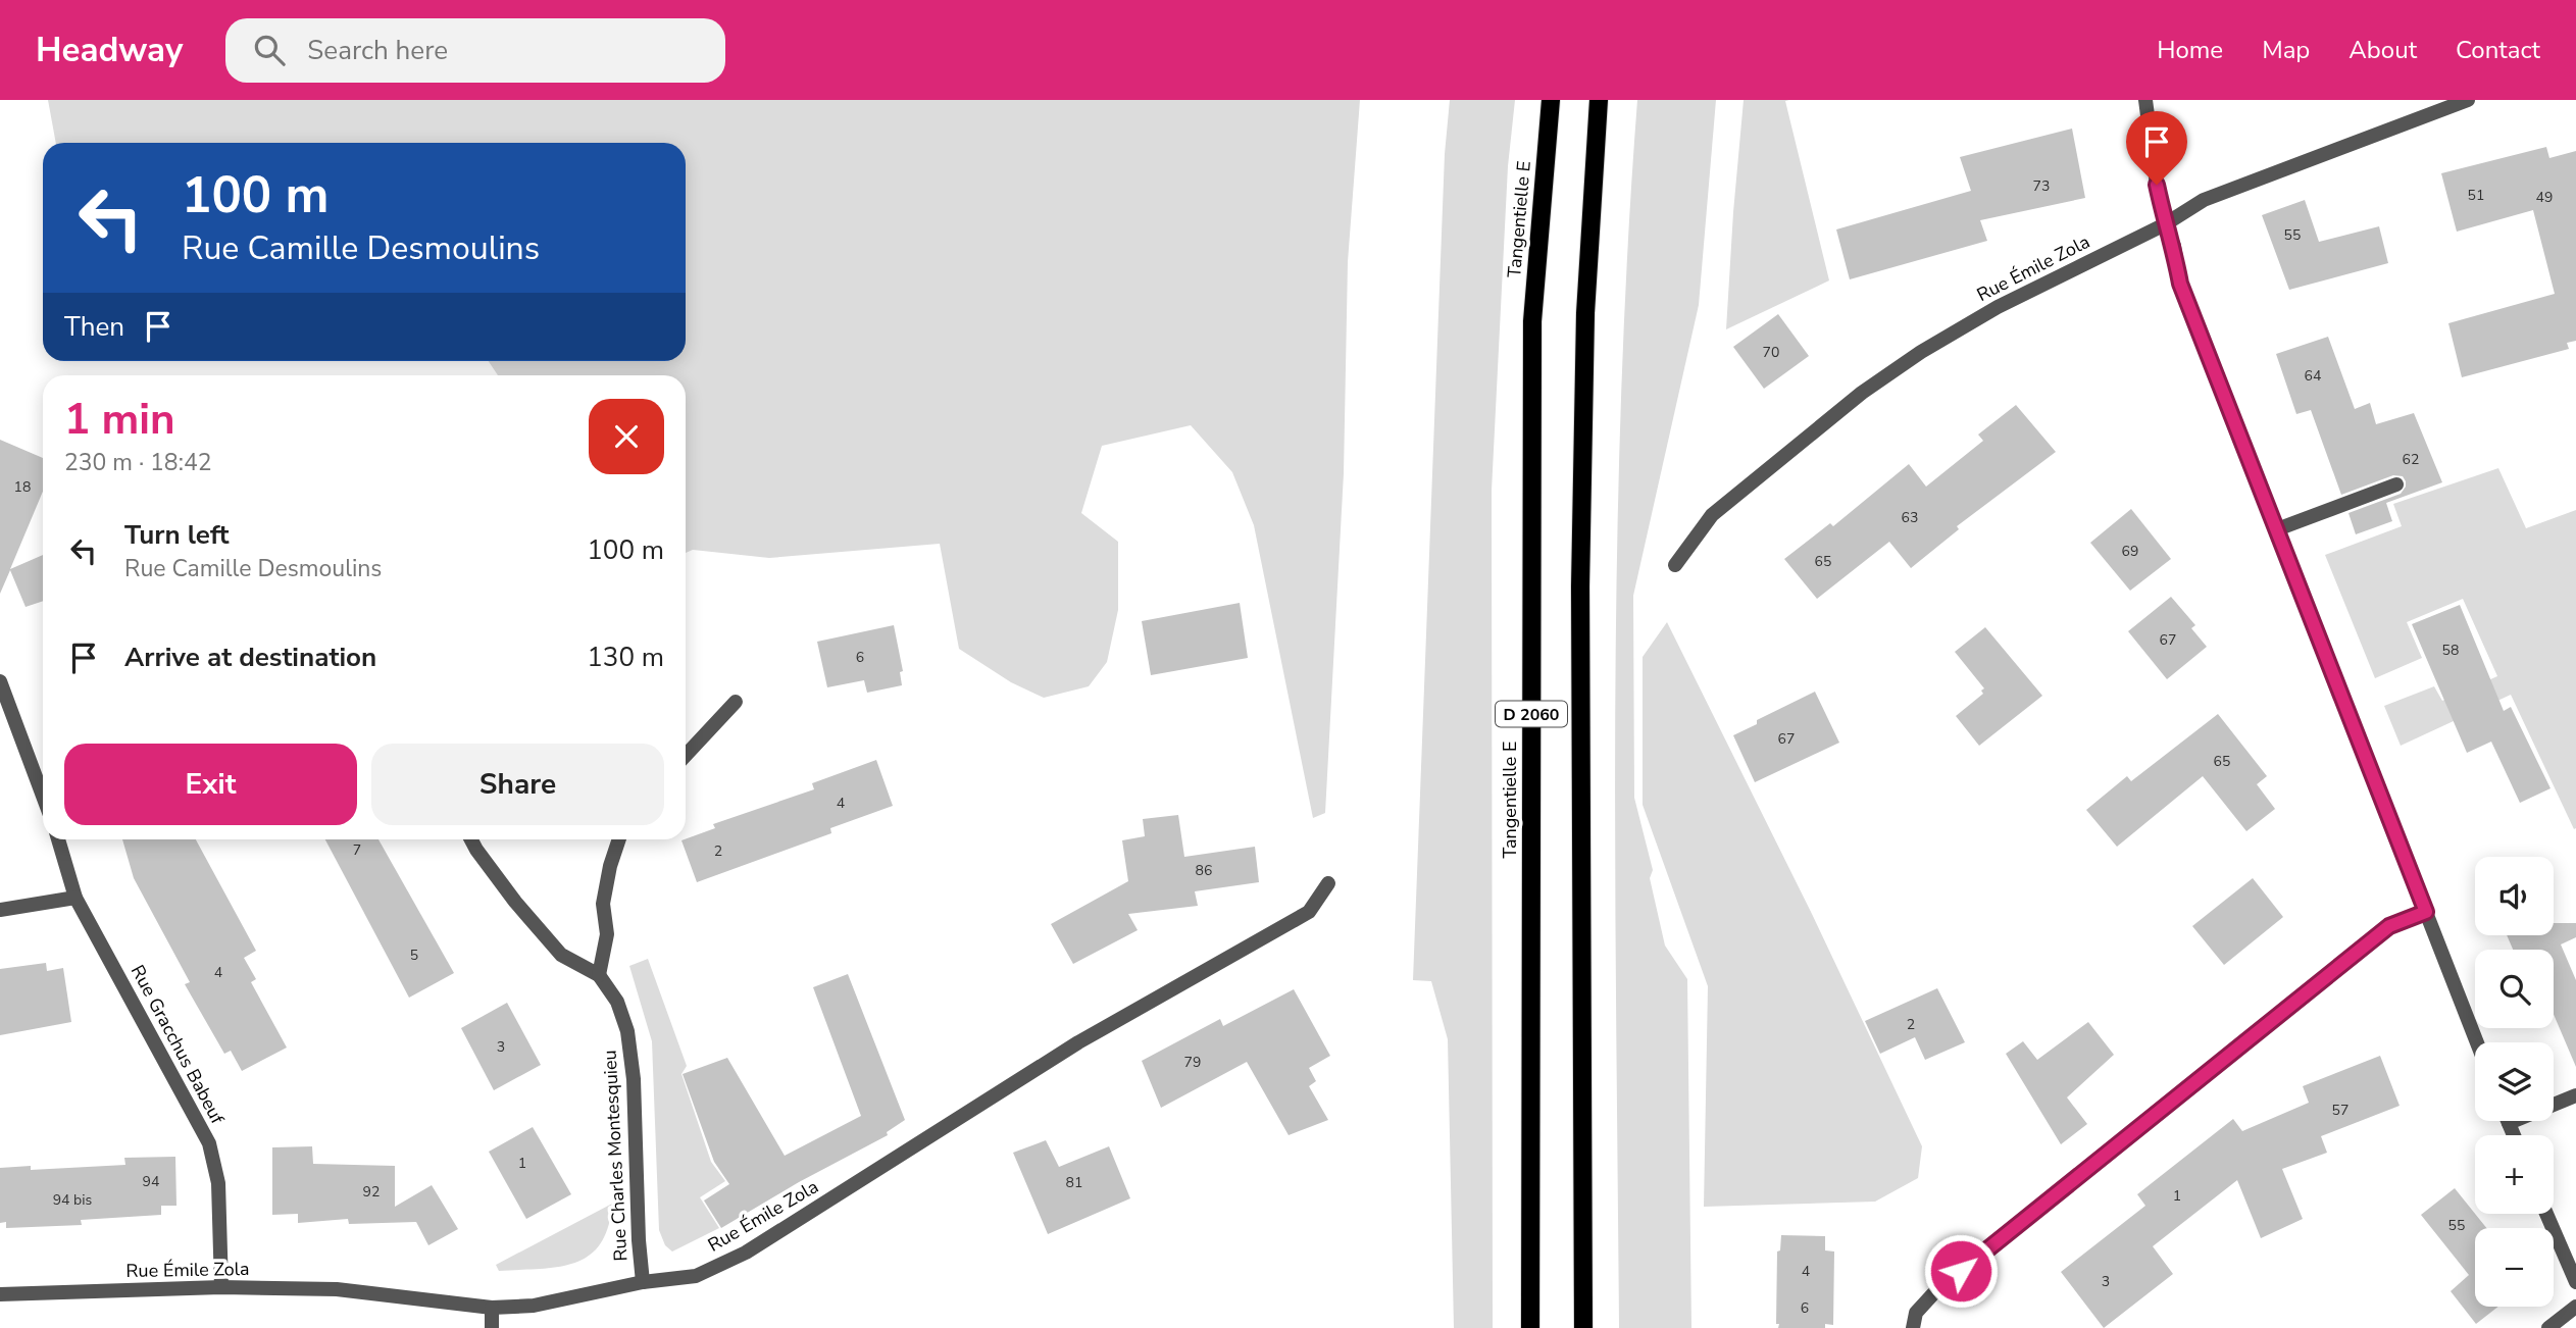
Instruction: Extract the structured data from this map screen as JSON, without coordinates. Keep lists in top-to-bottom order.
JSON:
{
  "streets": {
    "main road": ["Tangentielle E", "D 2060"],
    "street": ["Rue Émile Zola", "Rue Gracchus Babeuf", "Rue Charles Montesquieu"]
  },
  "crossings": [
    ["Rue Émile Zola", "Rue Gracchus Babeuf"],
    ["Rue Émile Zola", "Rue Charles Montesquieu"]
  ],
  "house_numbers": [
    "73",
    "51",
    "49",
    "55",
    "70",
    "64",
    "62",
    "18",
    "63",
    "69",
    "65",
    "67",
    "58",
    "6",
    "67",
    "65",
    "4",
    "7",
    "2",
    "86",
    "5",
    "4",
    "2",
    "3",
    "79",
    "57",
    "1",
    "94",
    "81",
    "92",
    "1",
    "94 bis",
    "55",
    "4",
    "3",
    "6"
  ],
  "page": {
    "header": "Headway",
    "search": "Search here",
    "nav": [
      "Home",
      "Map",
      "About",
      "Contact"
    ],
    "turn": ["100 m", "Rue Camille Desmoulins"],
    "then": "Then",
    "heading": ["1 min", "230 m · 18:42"],
    "list": [
      {
        "name": "Turn left",
        "note": "Rue Camille Desmoulins",
        "value": "100 m"
      },
      {
        "name": "Arrive at destination",
        "value": "130 m"
      }
    ],
    "buttons": ["Exit", "Share"],
    "map_buttons": ["+", "−"]
  }
}
